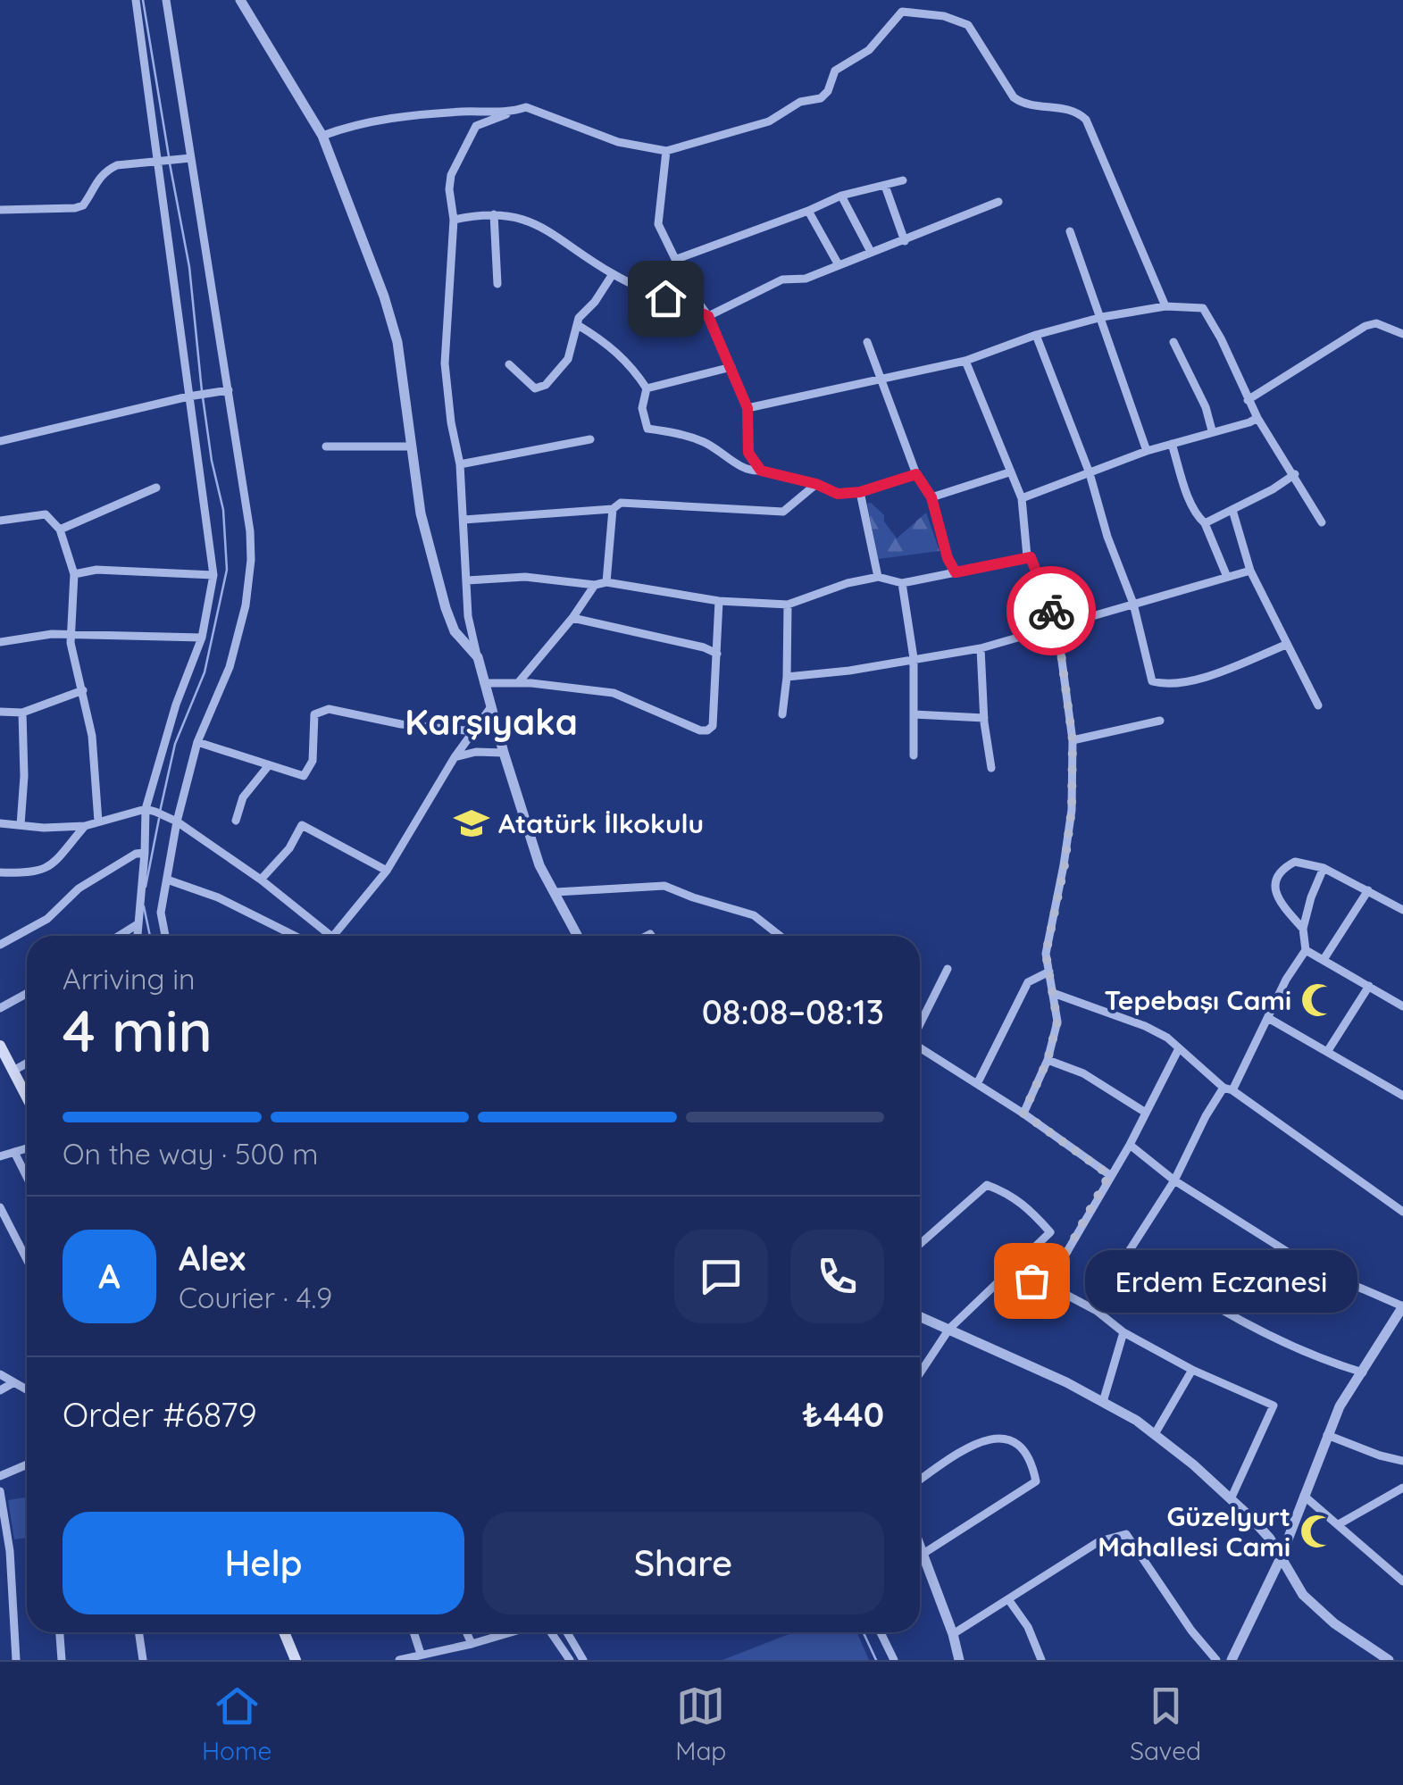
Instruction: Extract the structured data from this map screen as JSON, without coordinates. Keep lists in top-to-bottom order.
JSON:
{
  "districts": ["Karşıyaka"],
  "places": {
    "school or university": ["Atatürk İlkokulu"],
    "mosque": ["Tepebaşı Cami", "Güzelyurt Mahallesi Cami"],
    "other": ["Erdem Eczanesi"]
  },
  "page": {
    "heading": ["4 min", "Arriving in", "08:08–08:13"],
    "panel": [
      "Alex",
      "Courier · 4.9",
      "Order #6879",
      "₺440"
    ],
    "bar": "On the way · 500 m",
    "round": "A",
    "bubble": "Erdem Eczanesi",
    "buttons": ["Help", "Share"],
    "tabs": ["Home", "Map", "Saved"]
  }
}
